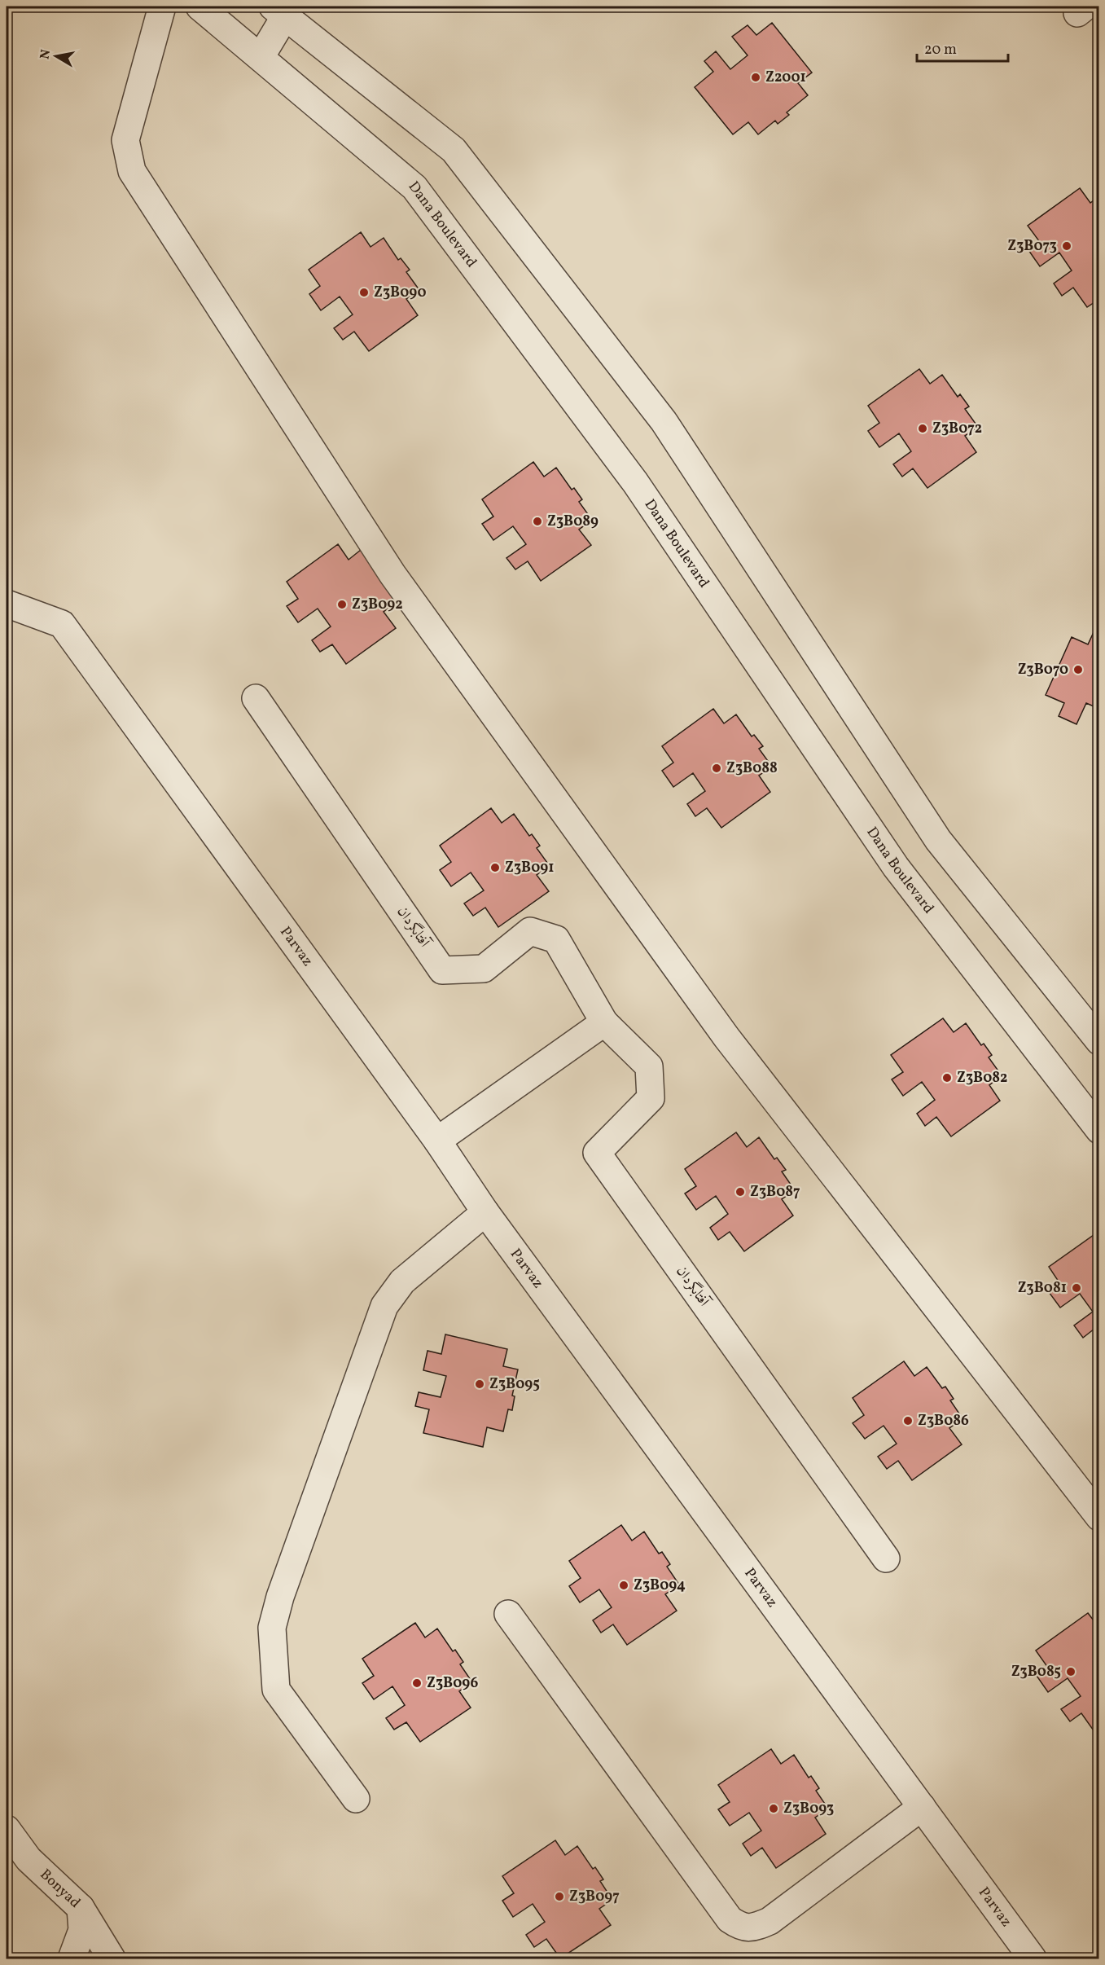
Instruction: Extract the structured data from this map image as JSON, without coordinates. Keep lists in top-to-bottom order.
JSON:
{
  "streets": {
    "street": [
      "Dana Boulevard",
      "آفتابگردان",
      "Parvaz",
      "Bonyad"
    ]
  },
  "places": [
    "Z2001",
    "Z3B073",
    "Z3B090",
    "Z3B072",
    "Z3B089",
    "Z3B092",
    "Z3B070",
    "Z3B088",
    "Z3B091",
    "Z3B082",
    "Z3B087",
    "Z3B081",
    "Z3B095",
    "Z3B086",
    "Z3B094",
    "Z3B085",
    "Z3B096",
    "Z3B093",
    "Z3B097"
  ],
  "scale_bar": "20 m",
  "north": "left"
}
